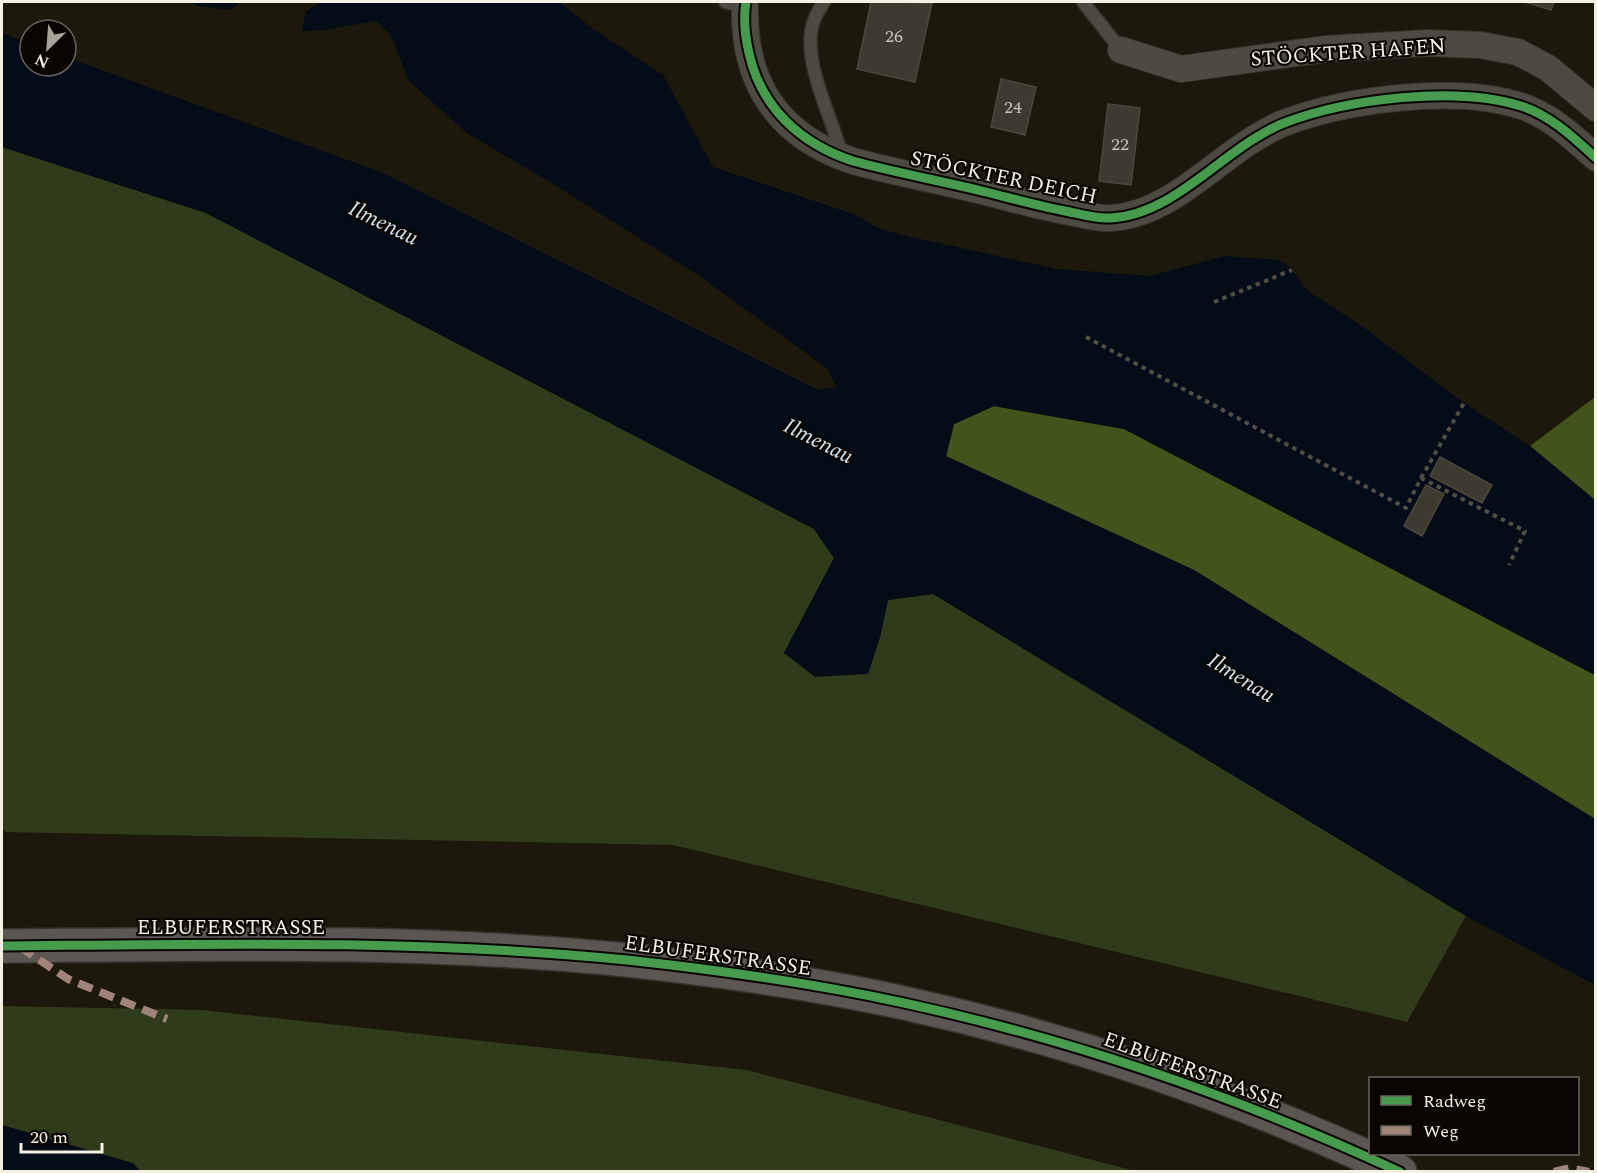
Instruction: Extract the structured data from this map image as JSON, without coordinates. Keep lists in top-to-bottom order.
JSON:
{
  "streets": {
    "street": ["STÖCKTER HAFEN", "STÖCKTER DEICH", "ELBUFERSTRASSE"]
  },
  "water": ["Ilmenau"],
  "house_numbers": ["26", "24", "22"],
  "legend": ["Radweg", "Weg"],
  "scale_bar": "20 m",
  "north": "bottom left"
}
